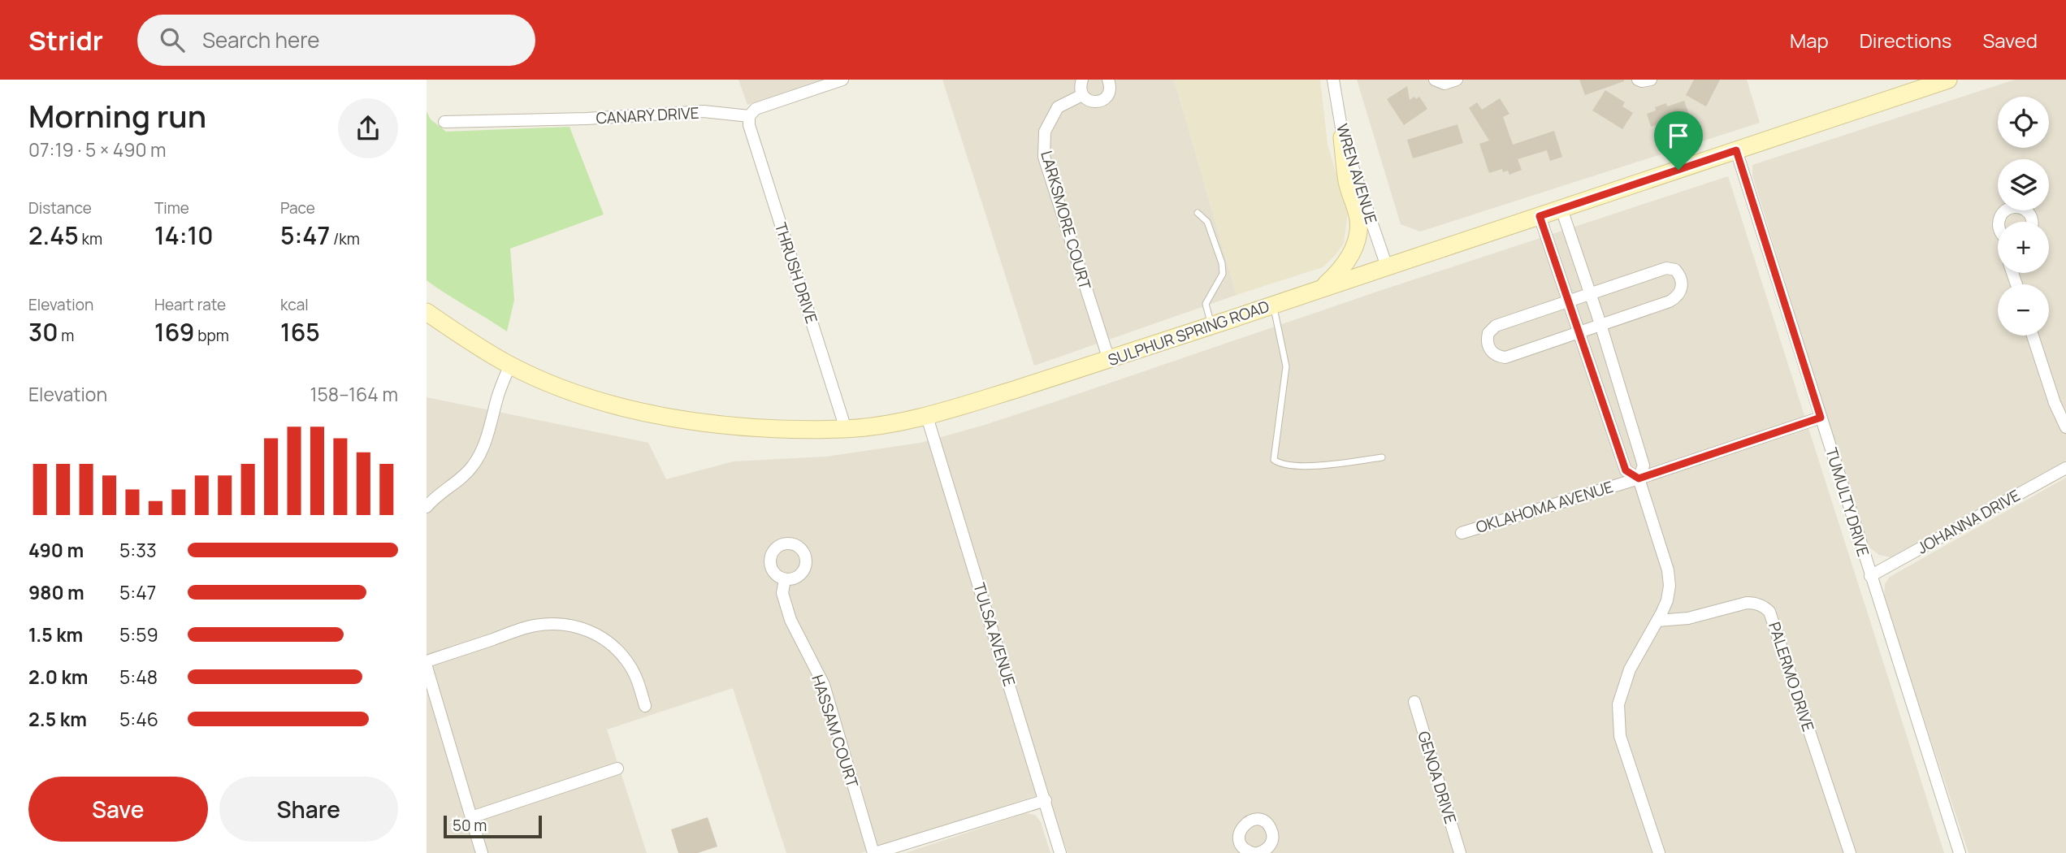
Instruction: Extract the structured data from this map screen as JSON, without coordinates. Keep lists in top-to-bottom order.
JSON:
{
  "streets": {
    "main road": ["SULPHUR SPRING ROAD"],
    "street": [
      "CANARY DRIVE",
      "WREN AVENUE",
      "LARKSMORE COURT",
      "THRUSH DRIVE",
      "TUMULTY DRIVE",
      "OKLAHOMA AVENUE",
      "JOHANNA DRIVE",
      "TULSA AVENUE",
      "PALERMO DRIVE",
      "HASSAM COURT",
      "GENOA DRIVE"
    ]
  },
  "crossings": [
    ["CANARY DRIVE", "THRUSH DRIVE"],
    ["WREN AVENUE", "SULPHUR SPRING ROAD"],
    ["LARKSMORE COURT", "SULPHUR SPRING ROAD"],
    ["THRUSH DRIVE", "SULPHUR SPRING ROAD"],
    ["SULPHUR SPRING ROAD", "TUMULTY DRIVE"],
    ["SULPHUR SPRING ROAD", "TULSA AVENUE"],
    ["TUMULTY DRIVE", "OKLAHOMA AVENUE"],
    ["TUMULTY DRIVE", "JOHANNA DRIVE"]
  ],
  "scale_bar": "50 m",
  "page": {
    "header": "Stridr",
    "search": "Search here",
    "nav": ["Map", "Directions", "Saved"],
    "heading": ["Morning run", "07:19 · 5 × 490 m"],
    "map_buttons": ["+", "−"],
    "stats": [
      ["Distance", "2.45 km"],
      ["Time", "14:10"],
      ["Pace", "5:47 /km"],
      ["Elevation", "30 m"],
      ["Heart rate", "169 bpm"],
      ["kcal", "165"]
    ],
    "chart": ["Elevation", "158–164 m"],
    "list": [
      {
        "name": "490 m",
        "note": "5:33"
      },
      {
        "name": "980 m",
        "note": "5:47"
      },
      {
        "name": "1.5 km",
        "note": "5:59"
      },
      {
        "name": "2.0 km",
        "note": "5:48"
      },
      {
        "name": "2.5 km",
        "note": "5:46"
      }
    ],
    "buttons": ["Save", "Share"],
    "scale": "50 m"
  }
}
